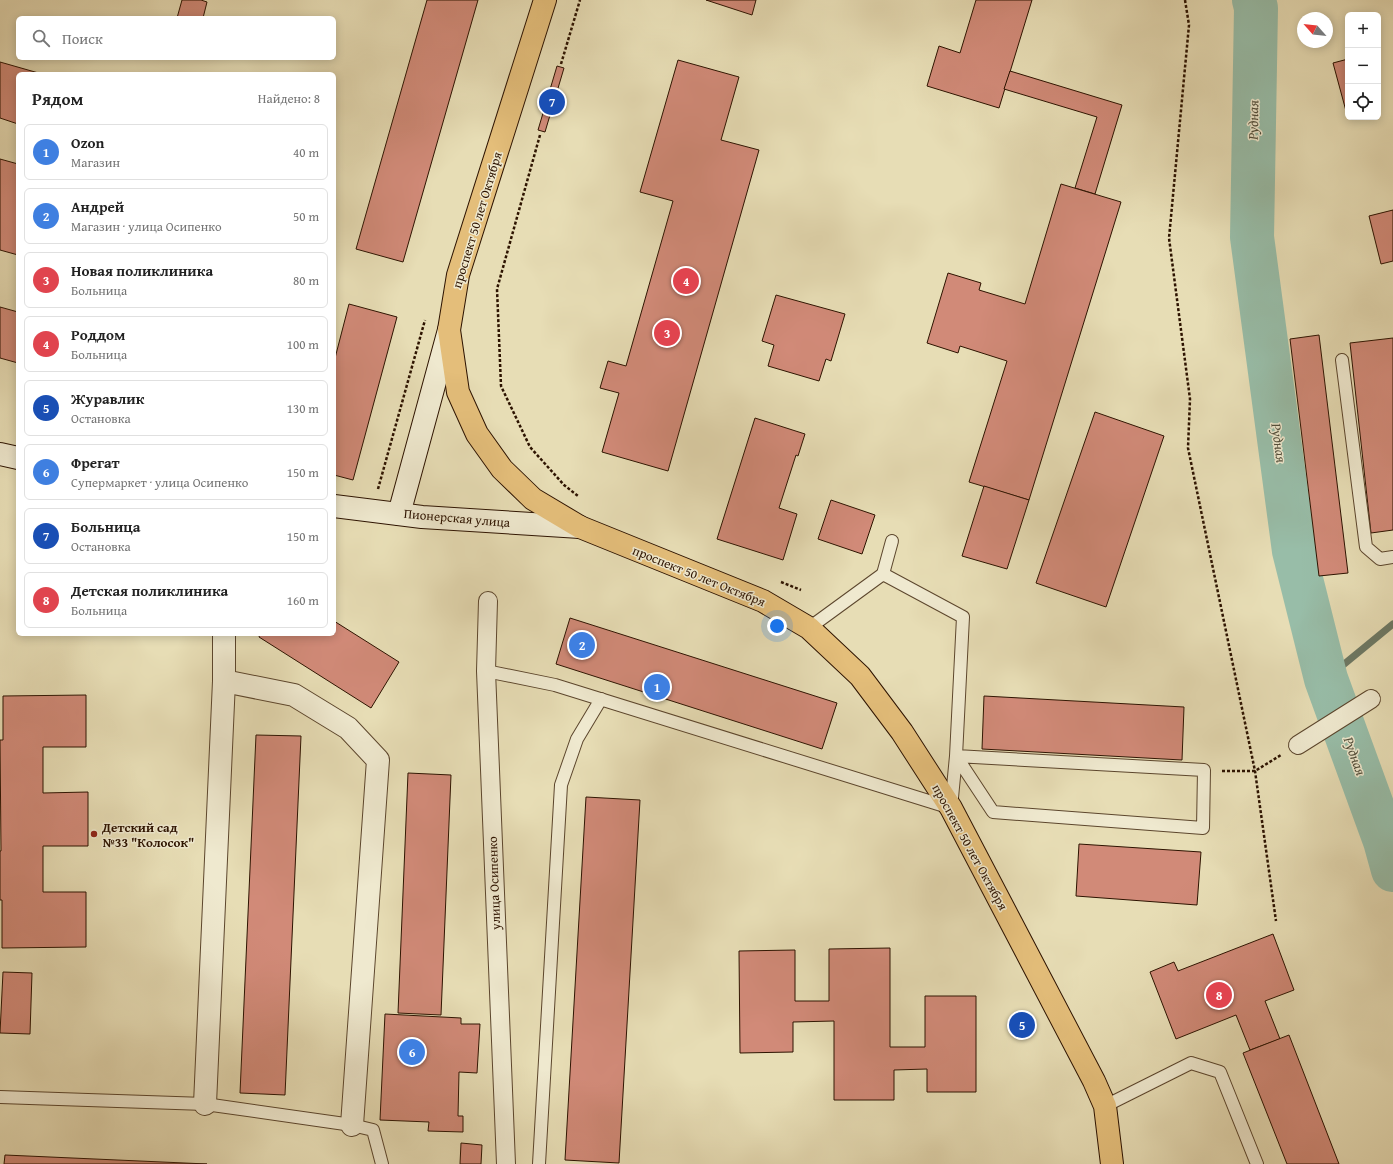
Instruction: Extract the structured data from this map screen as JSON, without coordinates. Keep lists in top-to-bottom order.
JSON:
{
  "streets": {
    "main road": ["проспект 50 лет Октября"],
    "street": ["Пионерская улица", "улица Осипенко"]
  },
  "crossings": [
    ["проспект 50 лет Октября", "Пионерская улица"]
  ],
  "water": ["Рудная"],
  "places": ["Детский сад №33 \"Колосок\""],
  "north": "top left",
  "page": {
    "map_buttons": ["+", "−"],
    "search": "Поиск",
    "heading": ["Рядом", "Найдено: 8"],
    "pins": [
      "7",
      "4",
      "3",
      "2",
      "1",
      "8",
      "5",
      "6"
    ],
    "list": [
      {
        "mark": "1",
        "name": "Ozon",
        "note": "Магазин",
        "value": "40 m"
      },
      {
        "mark": "2",
        "name": "Андрей",
        "note": "Магазин · улица Осипенко",
        "value": "50 m"
      },
      {
        "mark": "3",
        "name": "Новая поликлиника",
        "note": "Больница",
        "value": "80 m"
      },
      {
        "mark": "4",
        "name": "Роддом",
        "note": "Больница",
        "value": "100 m"
      },
      {
        "mark": "5",
        "name": "Журавлик",
        "note": "Остановка",
        "value": "130 m"
      },
      {
        "mark": "6",
        "name": "Фрегат",
        "note": "Супермаркет · улица Осипенко",
        "value": "150 m"
      },
      {
        "mark": "7",
        "name": "Больница",
        "note": "Остановка",
        "value": "150 m"
      },
      {
        "mark": "8",
        "name": "Детская поликлиника",
        "note": "Больница",
        "value": "160 m"
      }
    ]
  }
}
